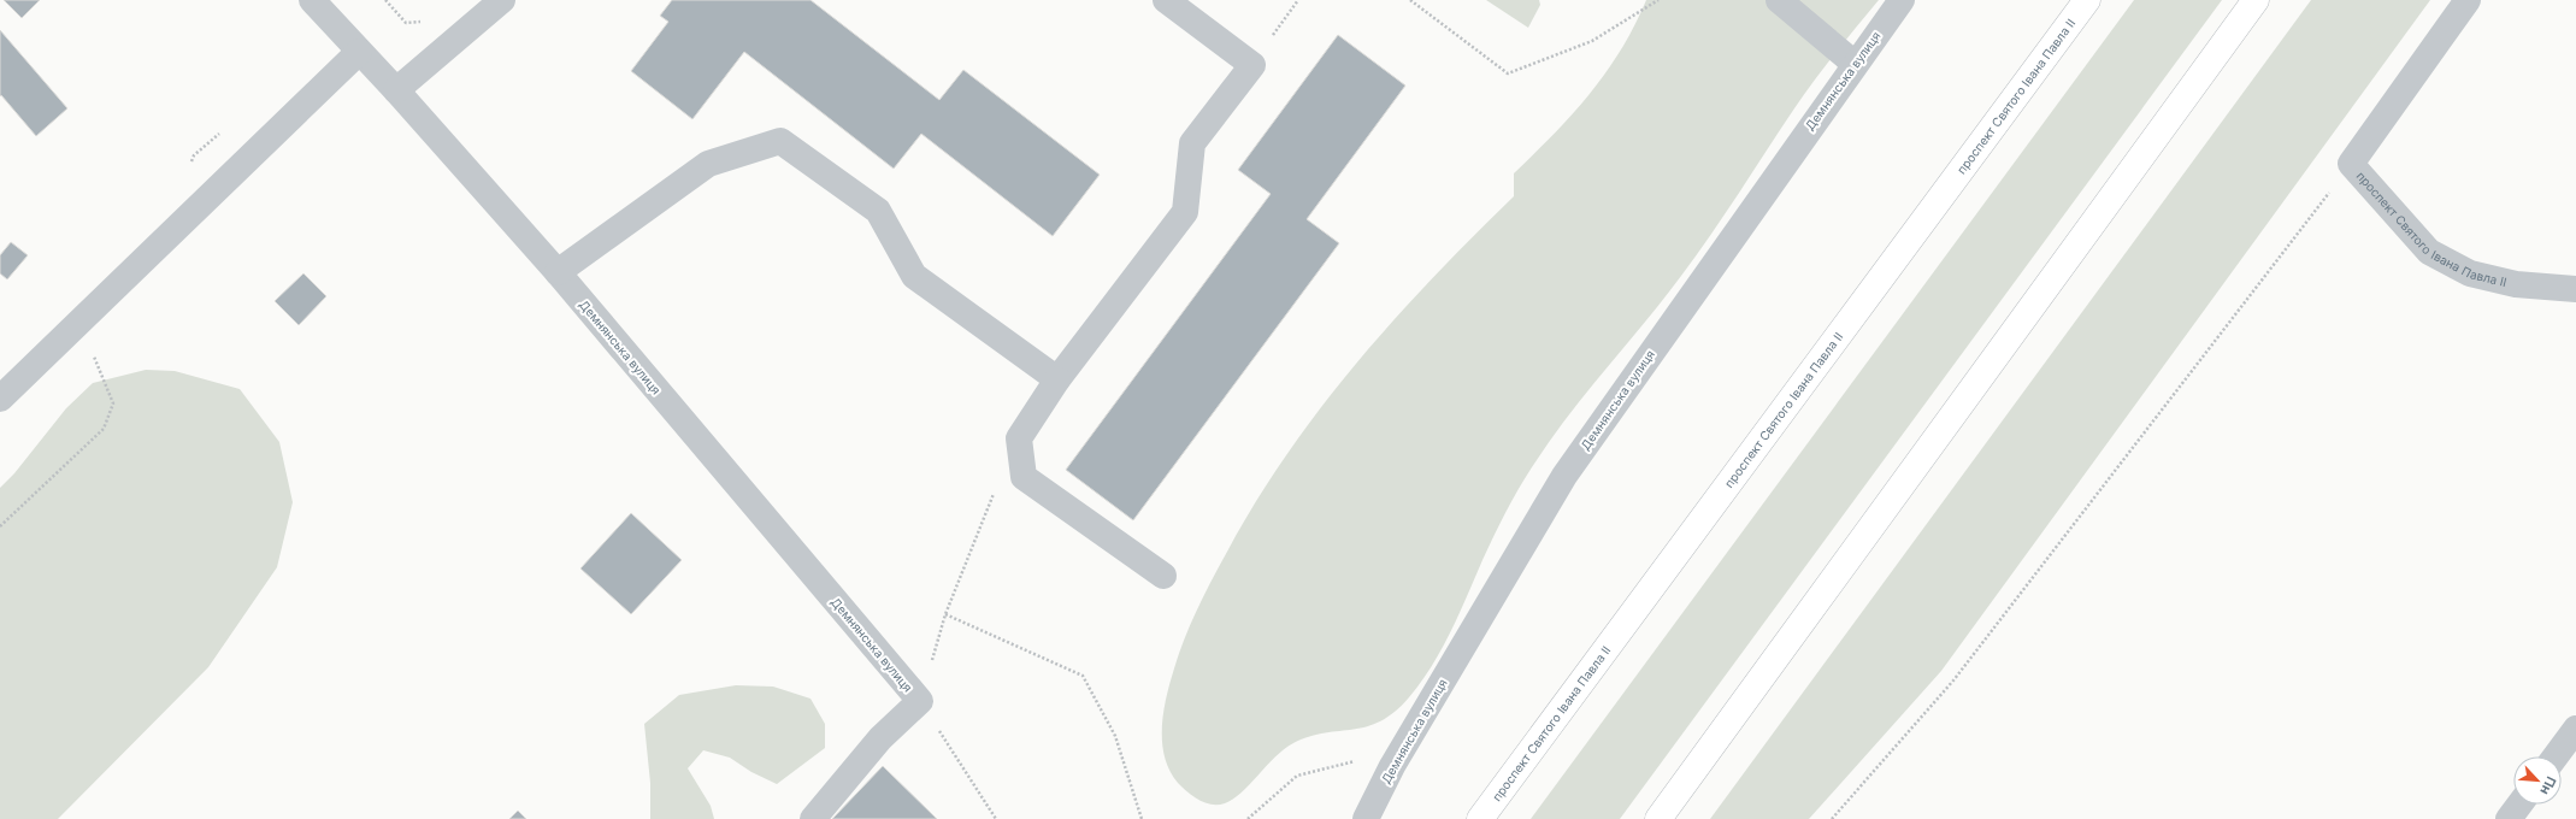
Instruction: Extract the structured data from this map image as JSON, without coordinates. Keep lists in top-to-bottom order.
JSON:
{
  "streets": {
    "main road": ["проспект Святого Івана Павла II"],
    "street": ["Демнянська вулиця"]
  },
  "north": "bottom right"
}
